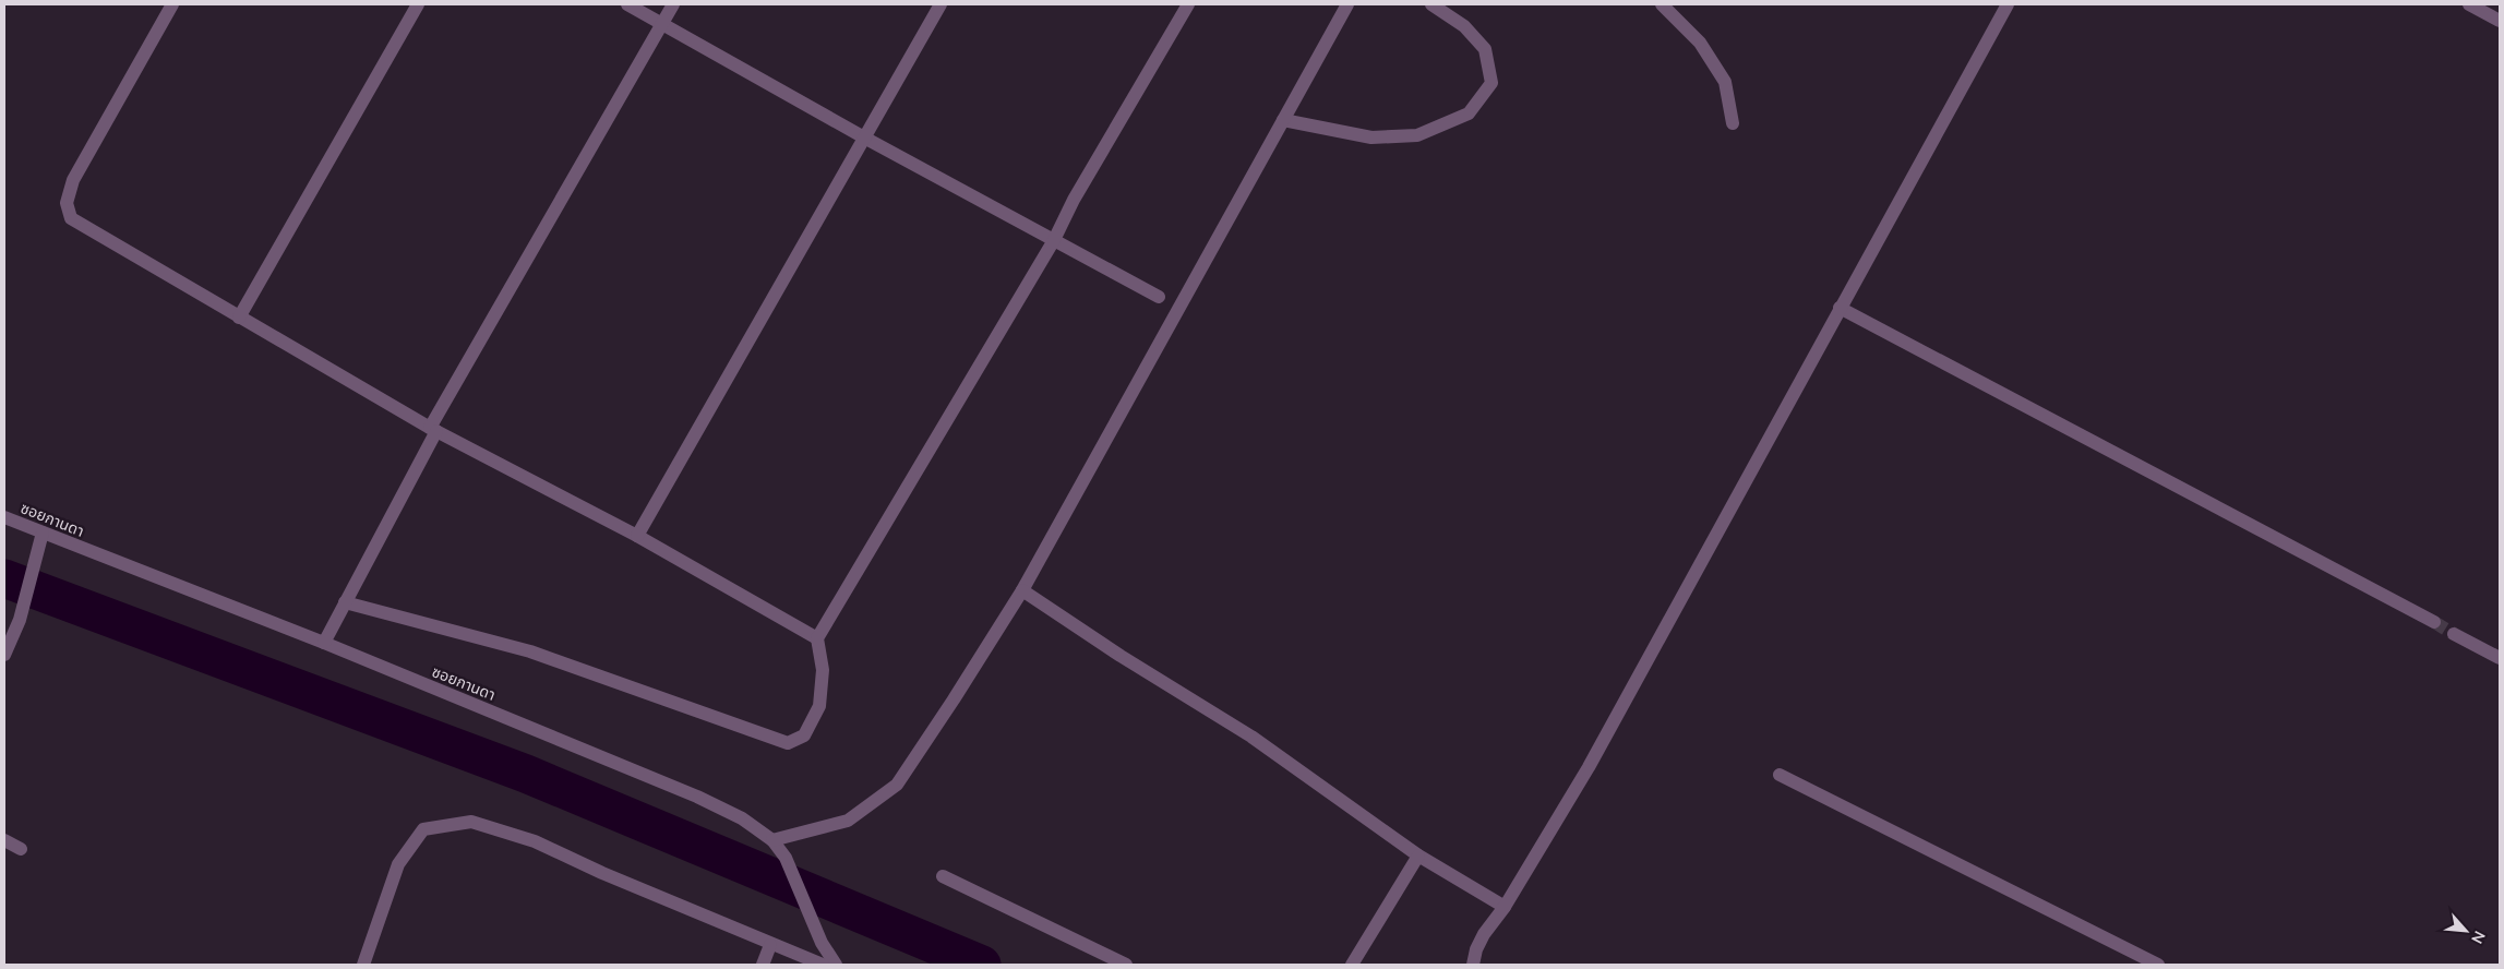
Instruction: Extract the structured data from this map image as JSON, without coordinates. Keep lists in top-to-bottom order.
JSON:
{
  "streets": {
    "street": ["ซอยกานดา"]
  },
  "north": "bottom right"
}
